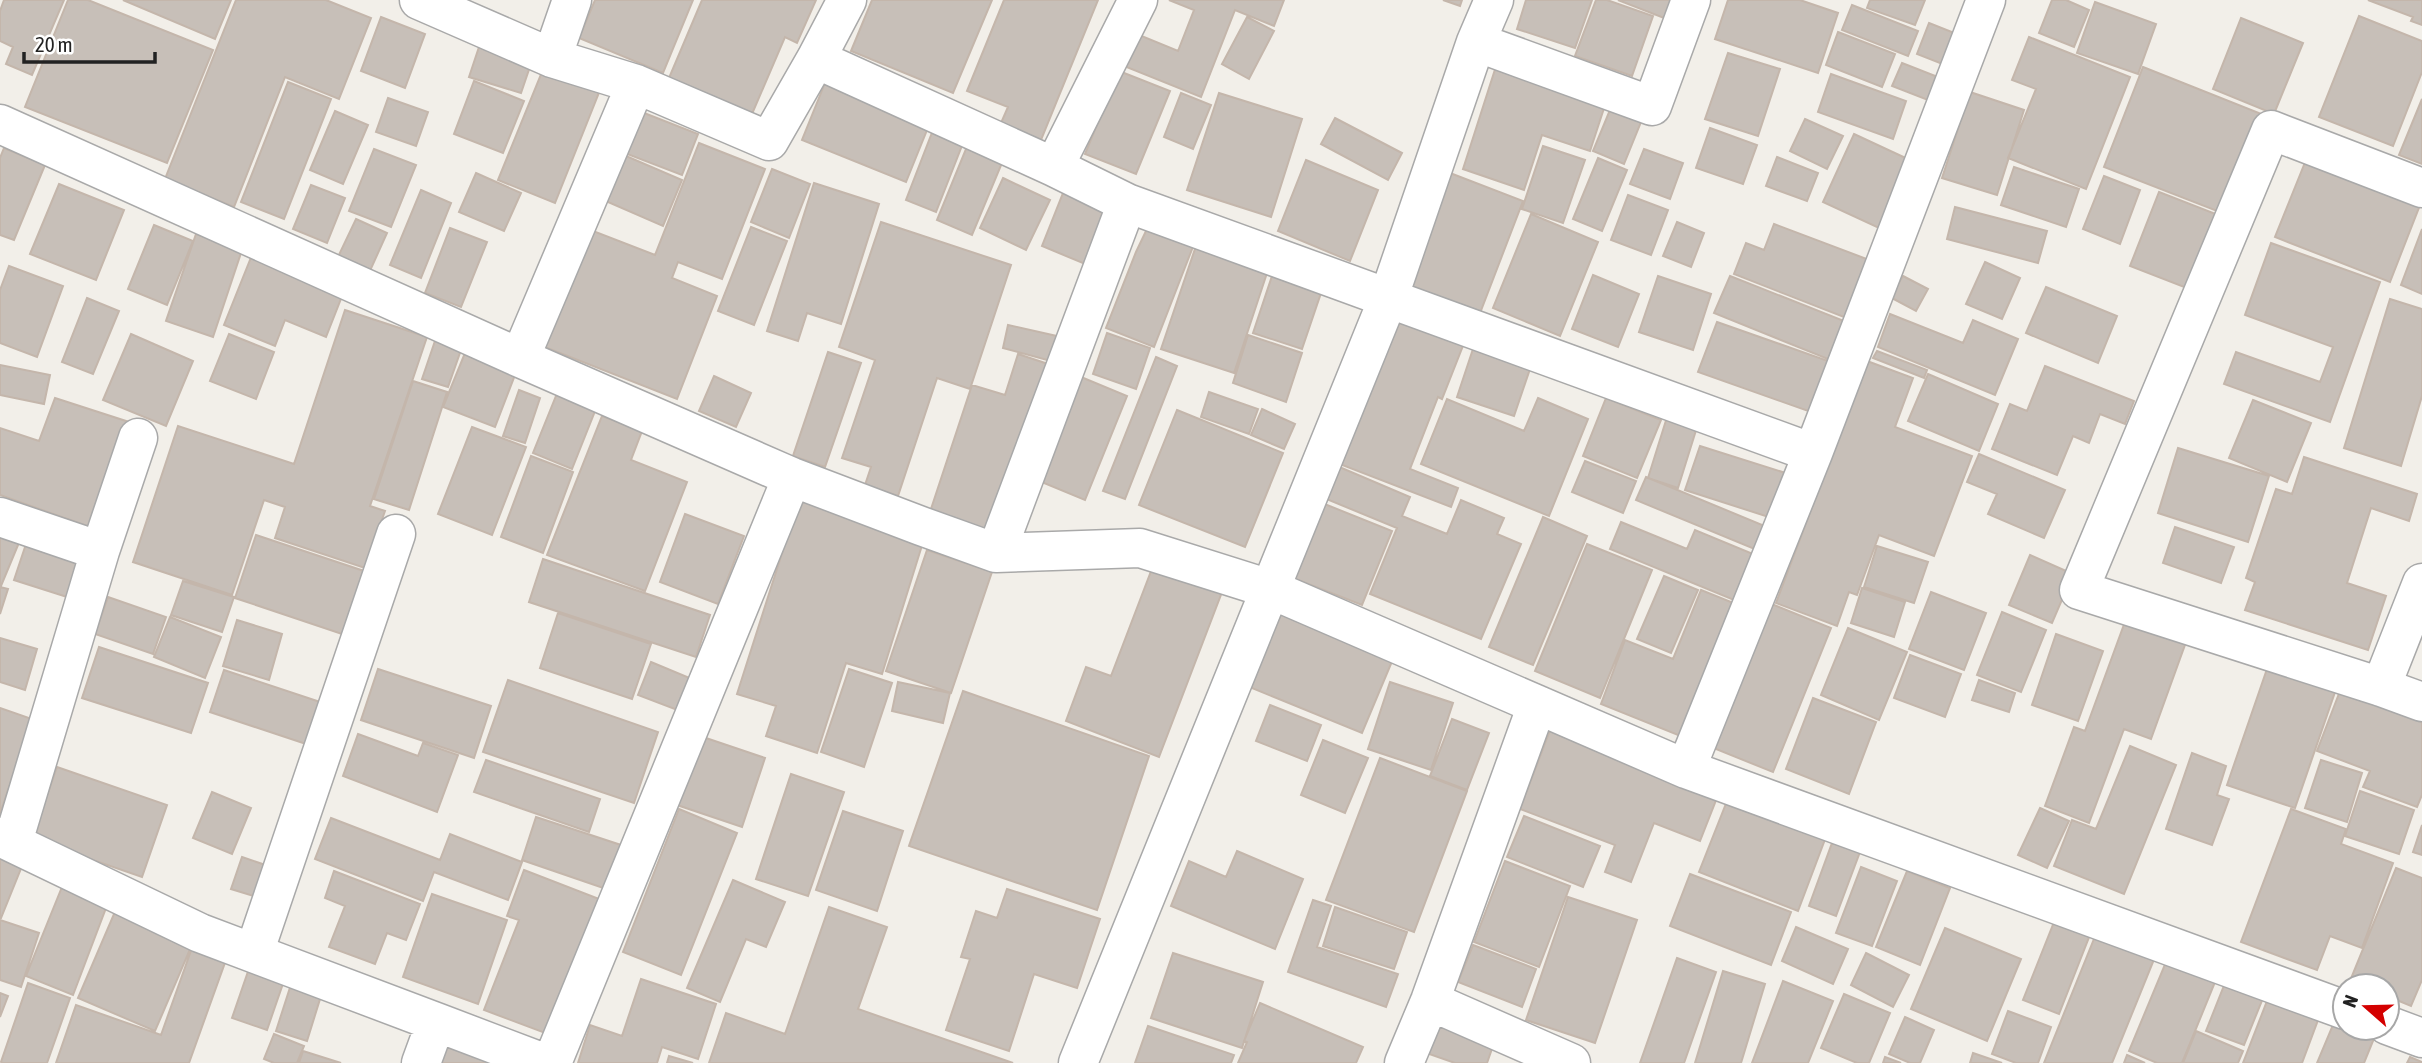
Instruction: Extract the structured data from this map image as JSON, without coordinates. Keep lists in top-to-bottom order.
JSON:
{
  "scale_bar": "20 m",
  "north": "left"
}
